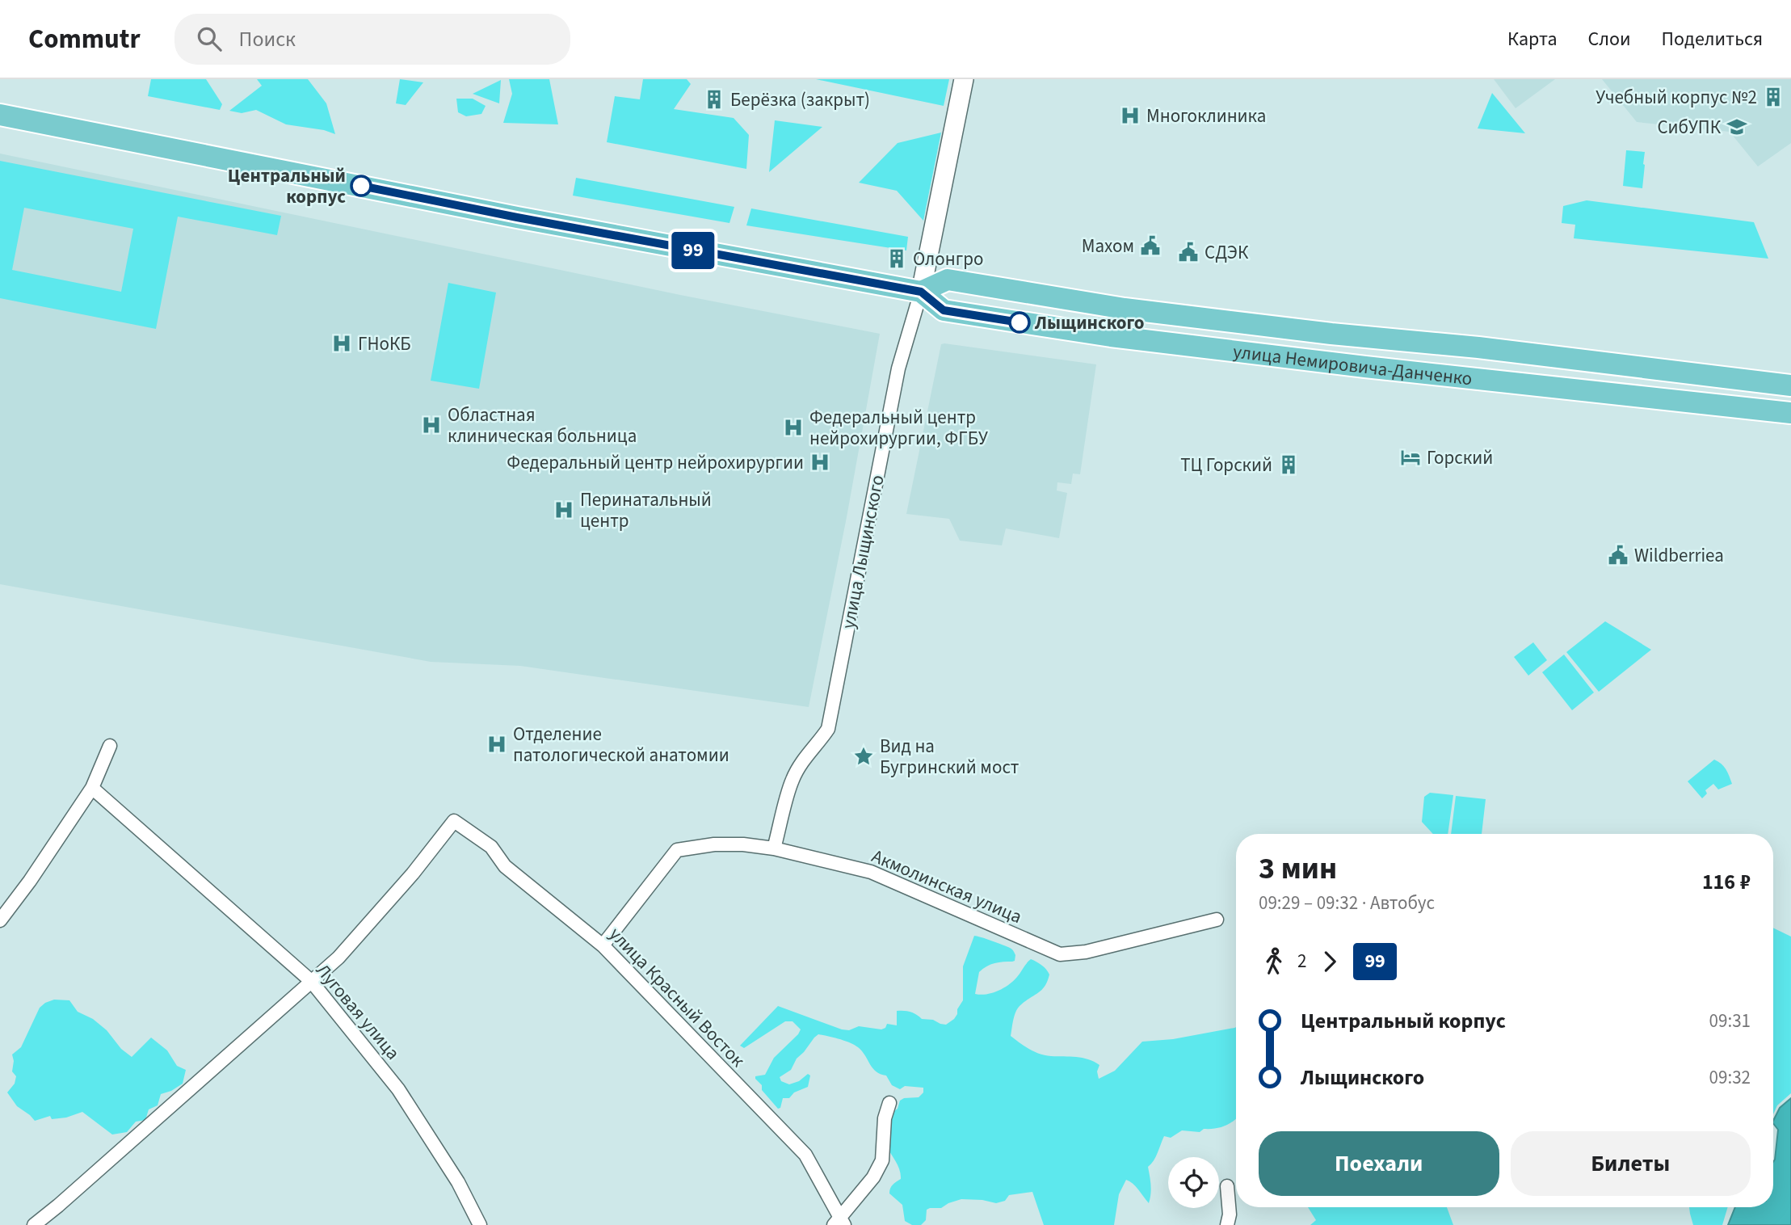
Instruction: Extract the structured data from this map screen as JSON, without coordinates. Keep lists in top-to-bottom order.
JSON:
{
  "streets": {
    "main road": ["улица Немировича-Данченко"],
    "street": [
      "улица Лыщинского",
      "Акмолинская улица",
      "улица Красный Восток",
      "Луговая улица"
    ]
  },
  "crossings": [
    ["улица Немировича-Данченко", "улица Лыщинского"],
    ["улица Лыщинского", "Акмолинская улица"],
    ["Акмолинская улица", "улица Красный Восток"],
    ["улица Красный Восток", "Луговая улица"]
  ],
  "places": {
    "building": [
      "Учебный корпус №2",
      "Берёзка (закрыт)",
      "Олонгро",
      "ТЦ Горский"
    ],
    "hospital": [
      "Многоклиника",
      "ГНоКБ",
      "Областная клиническая больница",
      "Федеральный центр нейрохирургии, ФГБУ",
      "Федеральный центр нейрохирургии",
      "Перинатальный центр",
      "Отделение патологической анатомии"
    ],
    "school or university": ["СибУПК"],
    "other": ["Центральный корпус", "Лыщинского"],
    "public building": ["Махом", "СДЭК", "Wildberriea"],
    "hotel": ["Горский"],
    "place": ["Вид на Бугринский мост"]
  },
  "lines": ["bus line 99"],
  "page": {
    "header": "Commutr",
    "search": "Поиск",
    "nav": ["Карта", "Слои", "Поделиться"],
    "on_map": "99",
    "heading": ["3 мин", "09:29 – 09:32 · Автобус", "116 ₽"],
    "legs": ["2", "99"],
    "list": [
      {
        "name": "Центральный корпус",
        "value": "09:31"
      },
      {
        "name": "Лыщинского",
        "value": "09:32"
      }
    ],
    "buttons": ["Поехали", "Билеты"]
  }
}
